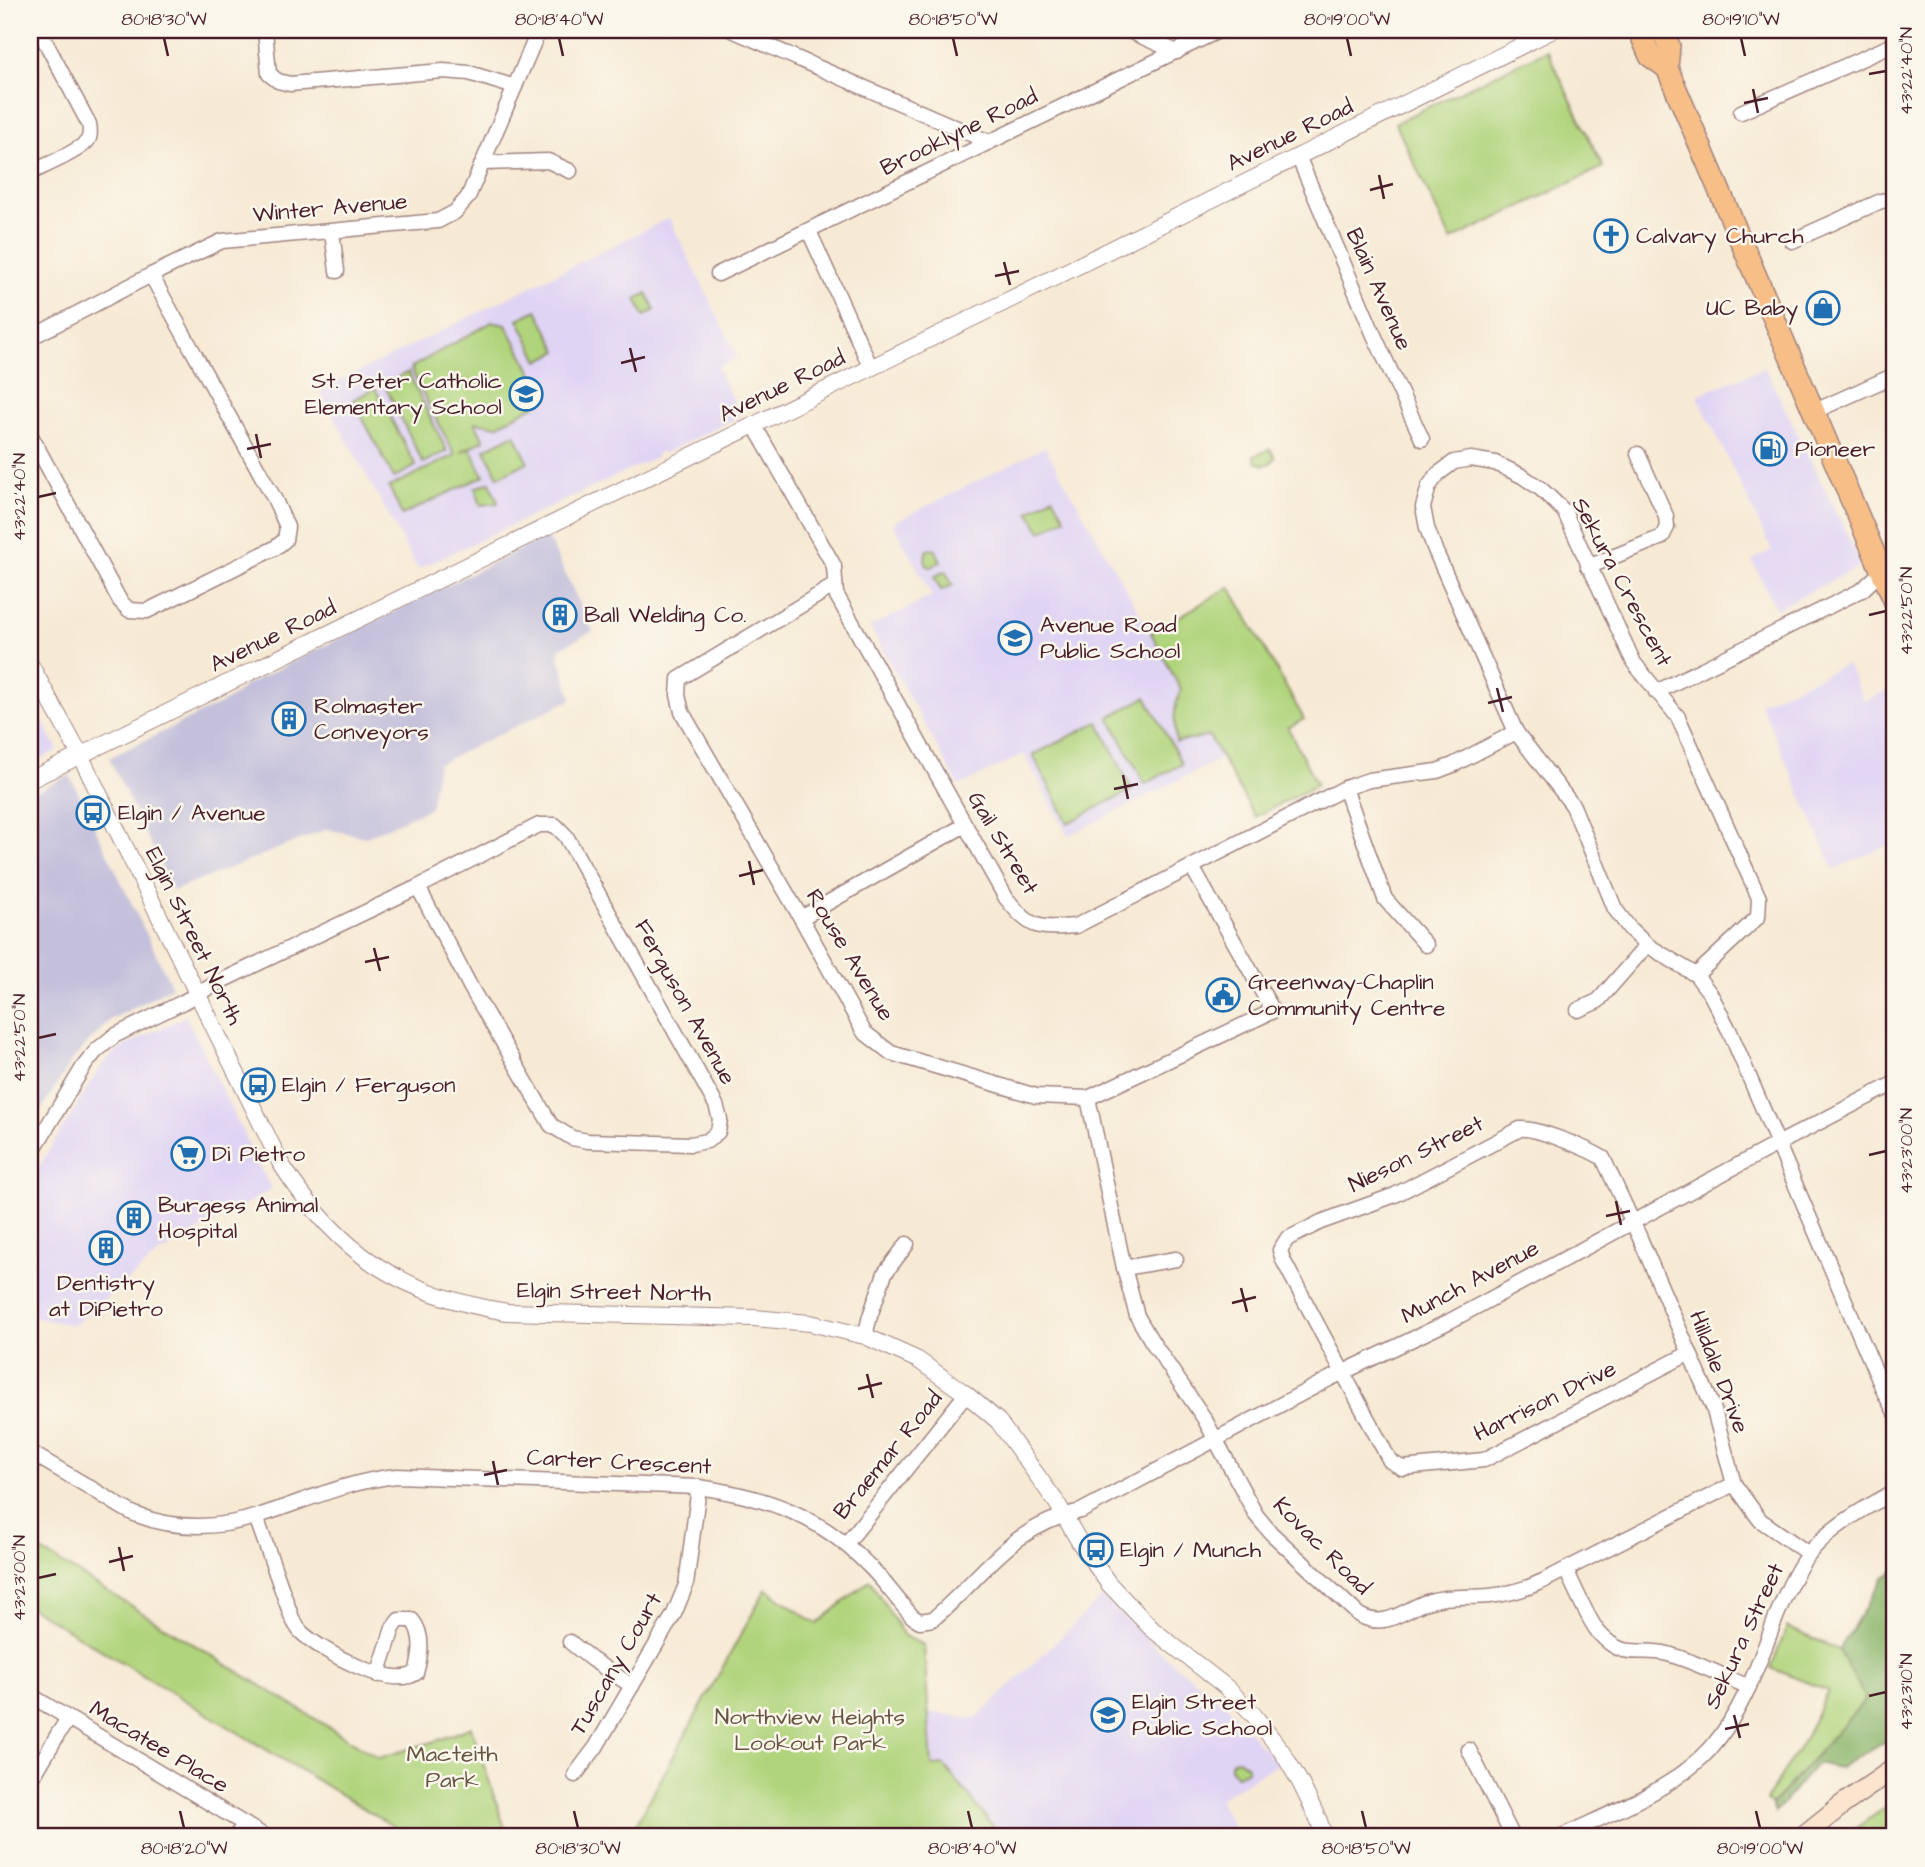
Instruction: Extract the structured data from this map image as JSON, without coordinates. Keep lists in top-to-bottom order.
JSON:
{
  "streets": {
    "street": [
      "Brooklyne Road",
      "Avenue Road",
      "Winter Avenue",
      "Blain Avenue",
      "Sekura Crescent",
      "Gail Street",
      "Elgin Street North",
      "Rouse Avenue",
      "Ferguson Avenue",
      "Nieson Street",
      "Munch Avenue",
      "Hilldale Drive",
      "Harrison Drive",
      "Braemar Road",
      "Carter Crescent",
      "Kovac Road",
      "Sekura Street",
      "Tuscany Court",
      "Macatee Place"
    ]
  },
  "crossings": [
    ["Avenue Road", "Blain Avenue"],
    ["Avenue Road", "Gail Street"],
    ["Avenue Road", "Elgin Street North"],
    ["Sekura Crescent", "Gail Street"],
    ["Sekura Crescent", "Munch Avenue"],
    ["Gail Street", "Rouse Avenue"],
    ["Elgin Street North", "Ferguson Avenue"],
    ["Elgin Street North", "Munch Avenue"],
    ["Elgin Street North", "Braemar Road"],
    ["Elgin Street North", "Carter Crescent"],
    ["Rouse Avenue", "Kovac Road"],
    ["Nieson Street", "Munch Avenue"],
    ["Nieson Street", "Hilldale Drive"],
    ["Nieson Street", "Harrison Drive"],
    ["Munch Avenue", "Hilldale Drive"],
    ["Munch Avenue", "Harrison Drive"],
    ["Munch Avenue", "Carter Crescent"],
    ["Munch Avenue", "Kovac Road"],
    ["Hilldale Drive", "Harrison Drive"],
    ["Hilldale Drive", "Kovac Road"],
    ["Hilldale Drive", "Sekura Street"],
    ["Braemar Road", "Carter Crescent"],
    ["Carter Crescent", "Tuscany Court"]
  ],
  "parks": ["Northview Heights Lookout Park", "Macteith Park"],
  "places": {
    "church": ["Calvary Church"],
    "shop": ["UC Baby"],
    "school or university": ["St. Peter Catholic Elementary School", "Avenue Road Public School", "Elgin Street Public School"],
    "fuel station": ["Pioneer"],
    "building": [
      "Ball Welding Co.",
      "Rolmaster Conveyors",
      "Burgess Animal Hospital",
      "Dentistry at DiPietro"
    ],
    "bus stop": ["Elgin / Avenue", "Elgin / Ferguson", "Elgin / Munch"],
    "public building": ["Greenway-Chaplin Community Centre"],
    "supermarket": ["Di Pietro"]
  },
  "coordinates": [
    "80°18'30\"W",
    "80°18'40\"W",
    "80°18'50\"W",
    "80°19'00\"W",
    "80°19'10\"W",
    "43°22'40\"N",
    "43°22'50\"N",
    "43°23'00\"N",
    "43°23'10\"N",
    "80°18'20\"W"
  ]
}
